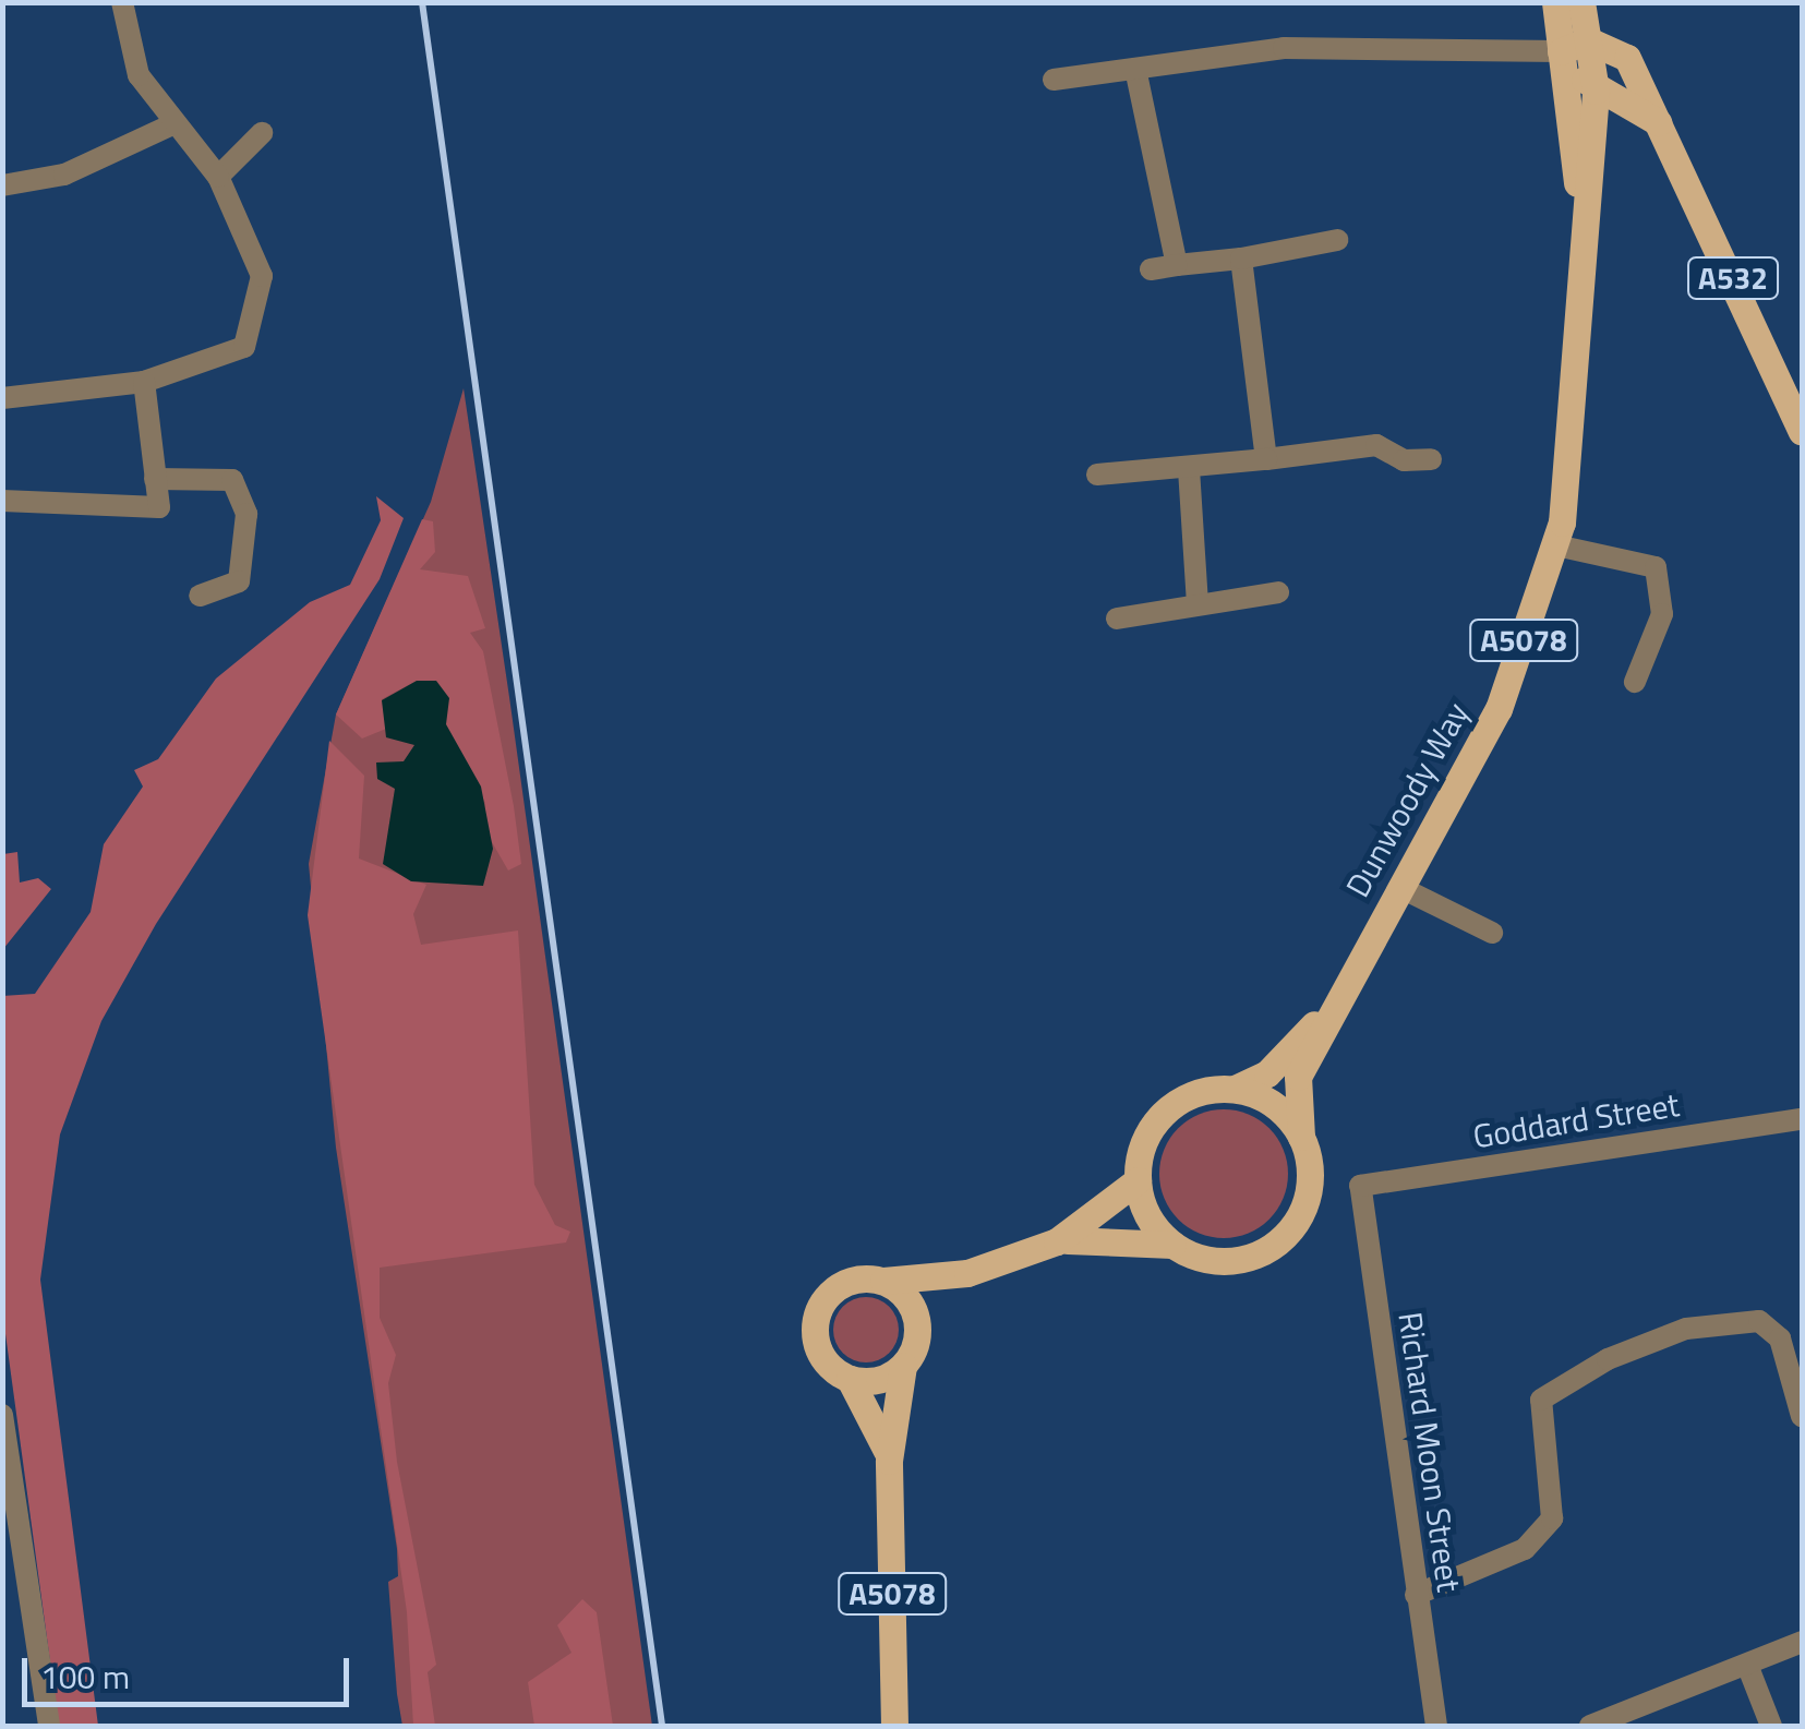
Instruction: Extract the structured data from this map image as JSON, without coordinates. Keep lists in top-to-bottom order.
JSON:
{
  "streets": {
    "main road": ["A532", "A5078", "Dunwoody Way"],
    "street": ["Goddard Street", "Richard Moon Street"]
  },
  "crossings": [
    ["A532", "Dunwoody Way"],
    ["Goddard Street", "Richard Moon Street"]
  ],
  "scale_bar": "100 m"
}
